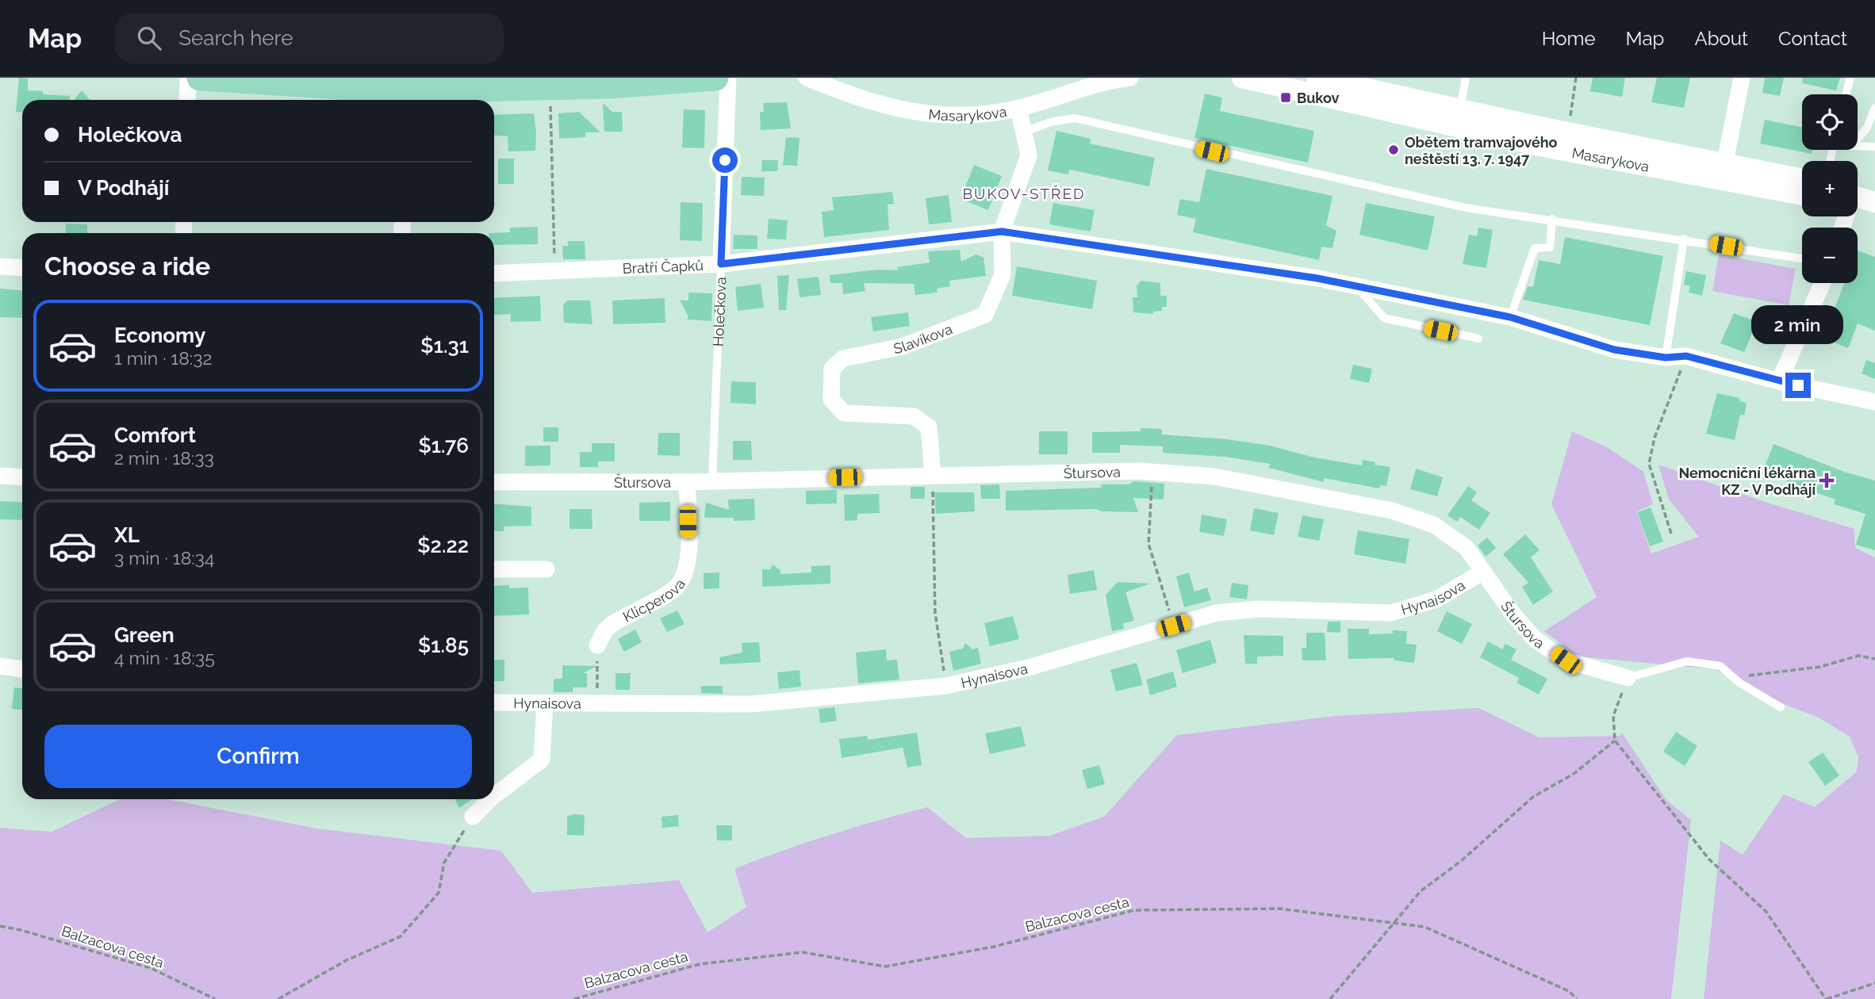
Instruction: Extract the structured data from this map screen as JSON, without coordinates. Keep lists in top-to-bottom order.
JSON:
{
  "streets": {
    "street": [
      "Masarykova",
      "Bratří Čapků",
      "Holečkova",
      "Slavíkova",
      "Štursova",
      "Hynaisova",
      "Klicperova"
    ],
    "path": ["Balzacova cesta"]
  },
  "crossings": [
    ["Masarykova", "Slavíkova"],
    ["Bratří Čapků", "Holečkova"],
    ["Bratří Čapků", "Slavíkova"],
    ["Holečkova", "Štursova"],
    ["Slavíkova", "Štursova"],
    ["Štursova", "Hynaisova"],
    ["Štursova", "Klicperova"]
  ],
  "districts": ["BUKOV-STŘED"],
  "places": {
    "transit": ["Bukov"],
    "other": ["Obětem tramvajového neštěstí 13. 7. 1947"],
    "health": ["Nemocniční lékárna KZ - V Podhájí"]
  },
  "page": {
    "header": "Map",
    "search": "Search here",
    "nav": [
      "Home",
      "Map",
      "About",
      "Contact"
    ],
    "map_buttons": ["+", "−"],
    "banner": ["Holečkova", "V Podhájí"],
    "heading": "Choose a ride",
    "list": [
      {
        "name": "Economy",
        "note": "1 min · 18:32",
        "value": "$1.31"
      },
      {
        "name": "Comfort",
        "note": "2 min · 18:33",
        "value": "$1.76"
      },
      {
        "name": "XL",
        "note": "3 min · 18:34",
        "value": "$2.22"
      },
      {
        "name": "Green",
        "note": "4 min · 18:35",
        "value": "$1.85"
      }
    ],
    "bubble": "2 min",
    "buttons": "Confirm"
  }
}
